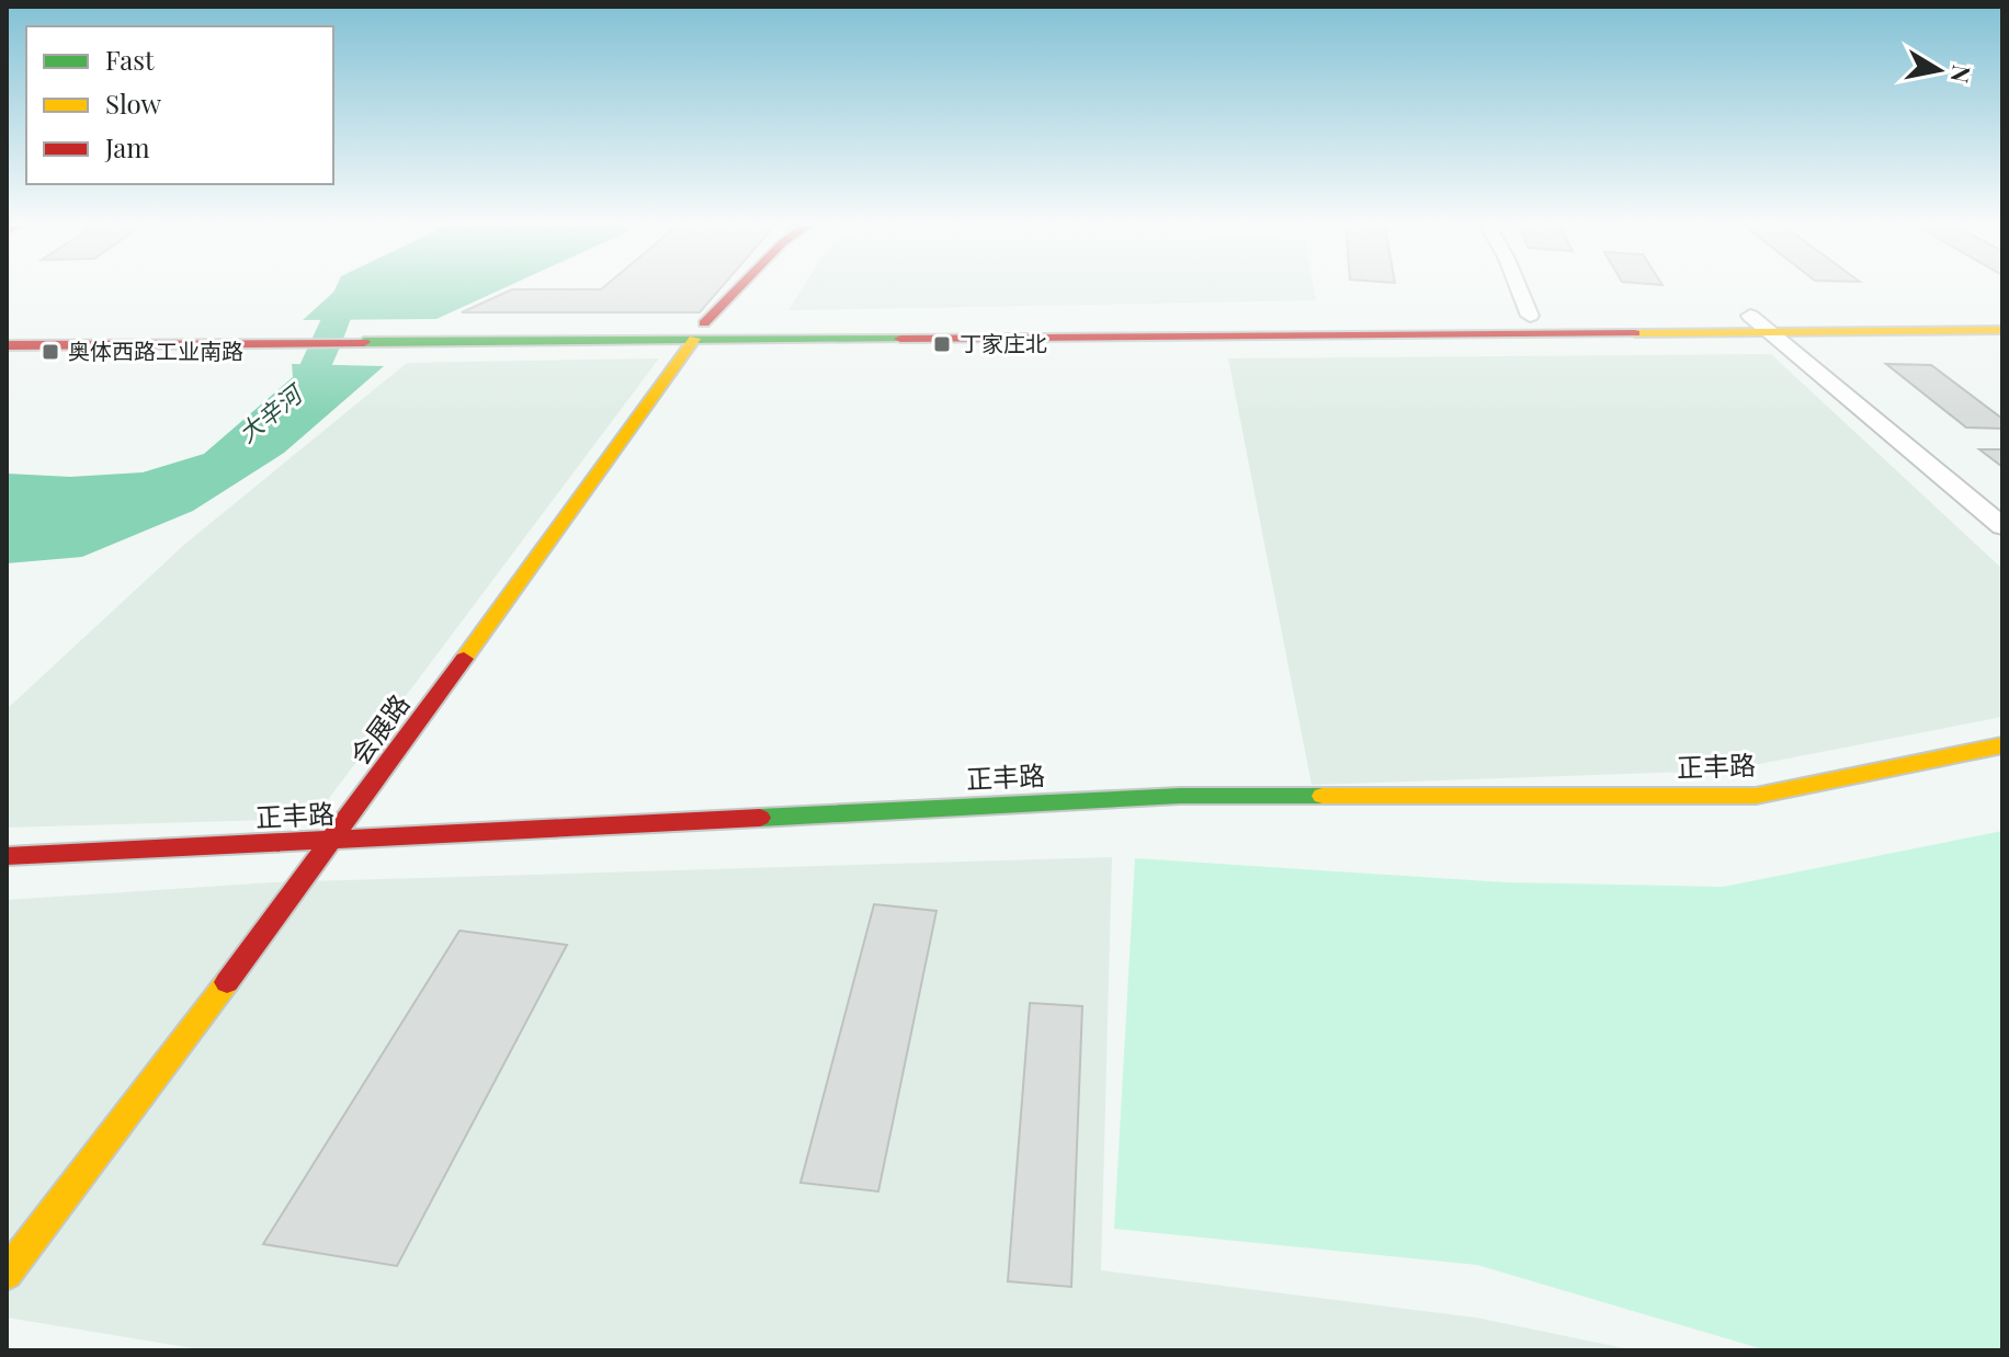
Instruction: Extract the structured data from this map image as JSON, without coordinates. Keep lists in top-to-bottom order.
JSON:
{
  "streets": {
    "main road": ["会展路", "正丰路"]
  },
  "crossings": [
    ["会展路", "正丰路"]
  ],
  "water": ["大辛河"],
  "places": {
    "transit": ["丁家庄北", "奥体西路工业南路"]
  },
  "legend": ["Fast", "Slow", "Jam"],
  "north": "right"
}
